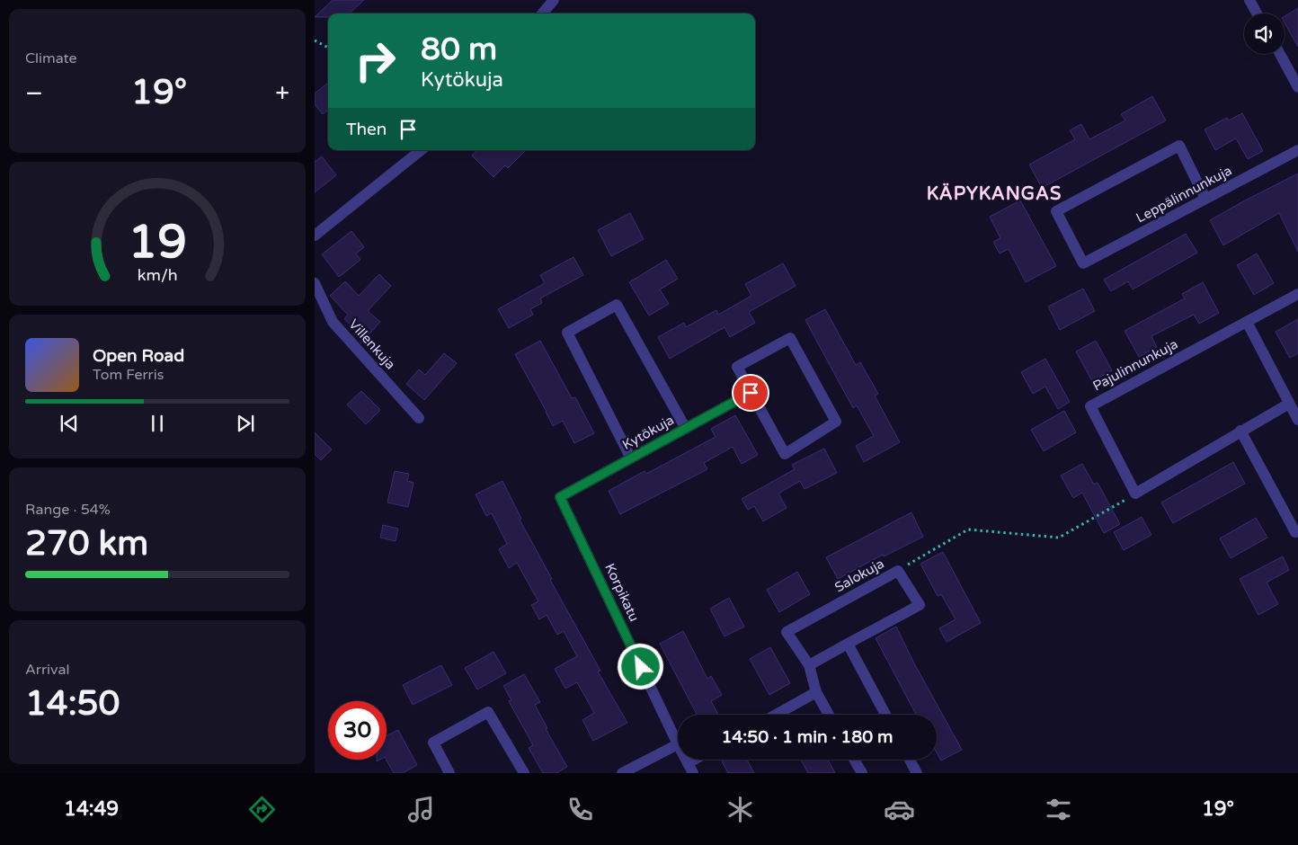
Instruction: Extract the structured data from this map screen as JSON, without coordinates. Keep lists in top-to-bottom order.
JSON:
{
  "streets": {
    "street": [
      "Leppälinnunkuja",
      "Villenkuja",
      "Pajulinnunkuja",
      "Kytökuja",
      "Salokuja",
      "Korpikatu"
    ]
  },
  "crossings": [
    ["Kytökuja", "Korpikatu"]
  ],
  "districts": ["KÄPYKANGAS"],
  "page": {
    "tile": [
      "Climate",
      ["Range · 54%", "270 km"],
      ["Arrival", "14:50"]
    ],
    "turn": ["80 m", "Kytökuja"],
    "heat": ["−", "19°", "+"],
    "then": "Then",
    "song": ["Open Road", "Tom Ferris"],
    "limit": "30",
    "trip": "14:50 · 1 min · 180 m",
    "tabs": ["14:49", "19°"],
    "gauge": ["19", "km/h"]
  }
}
